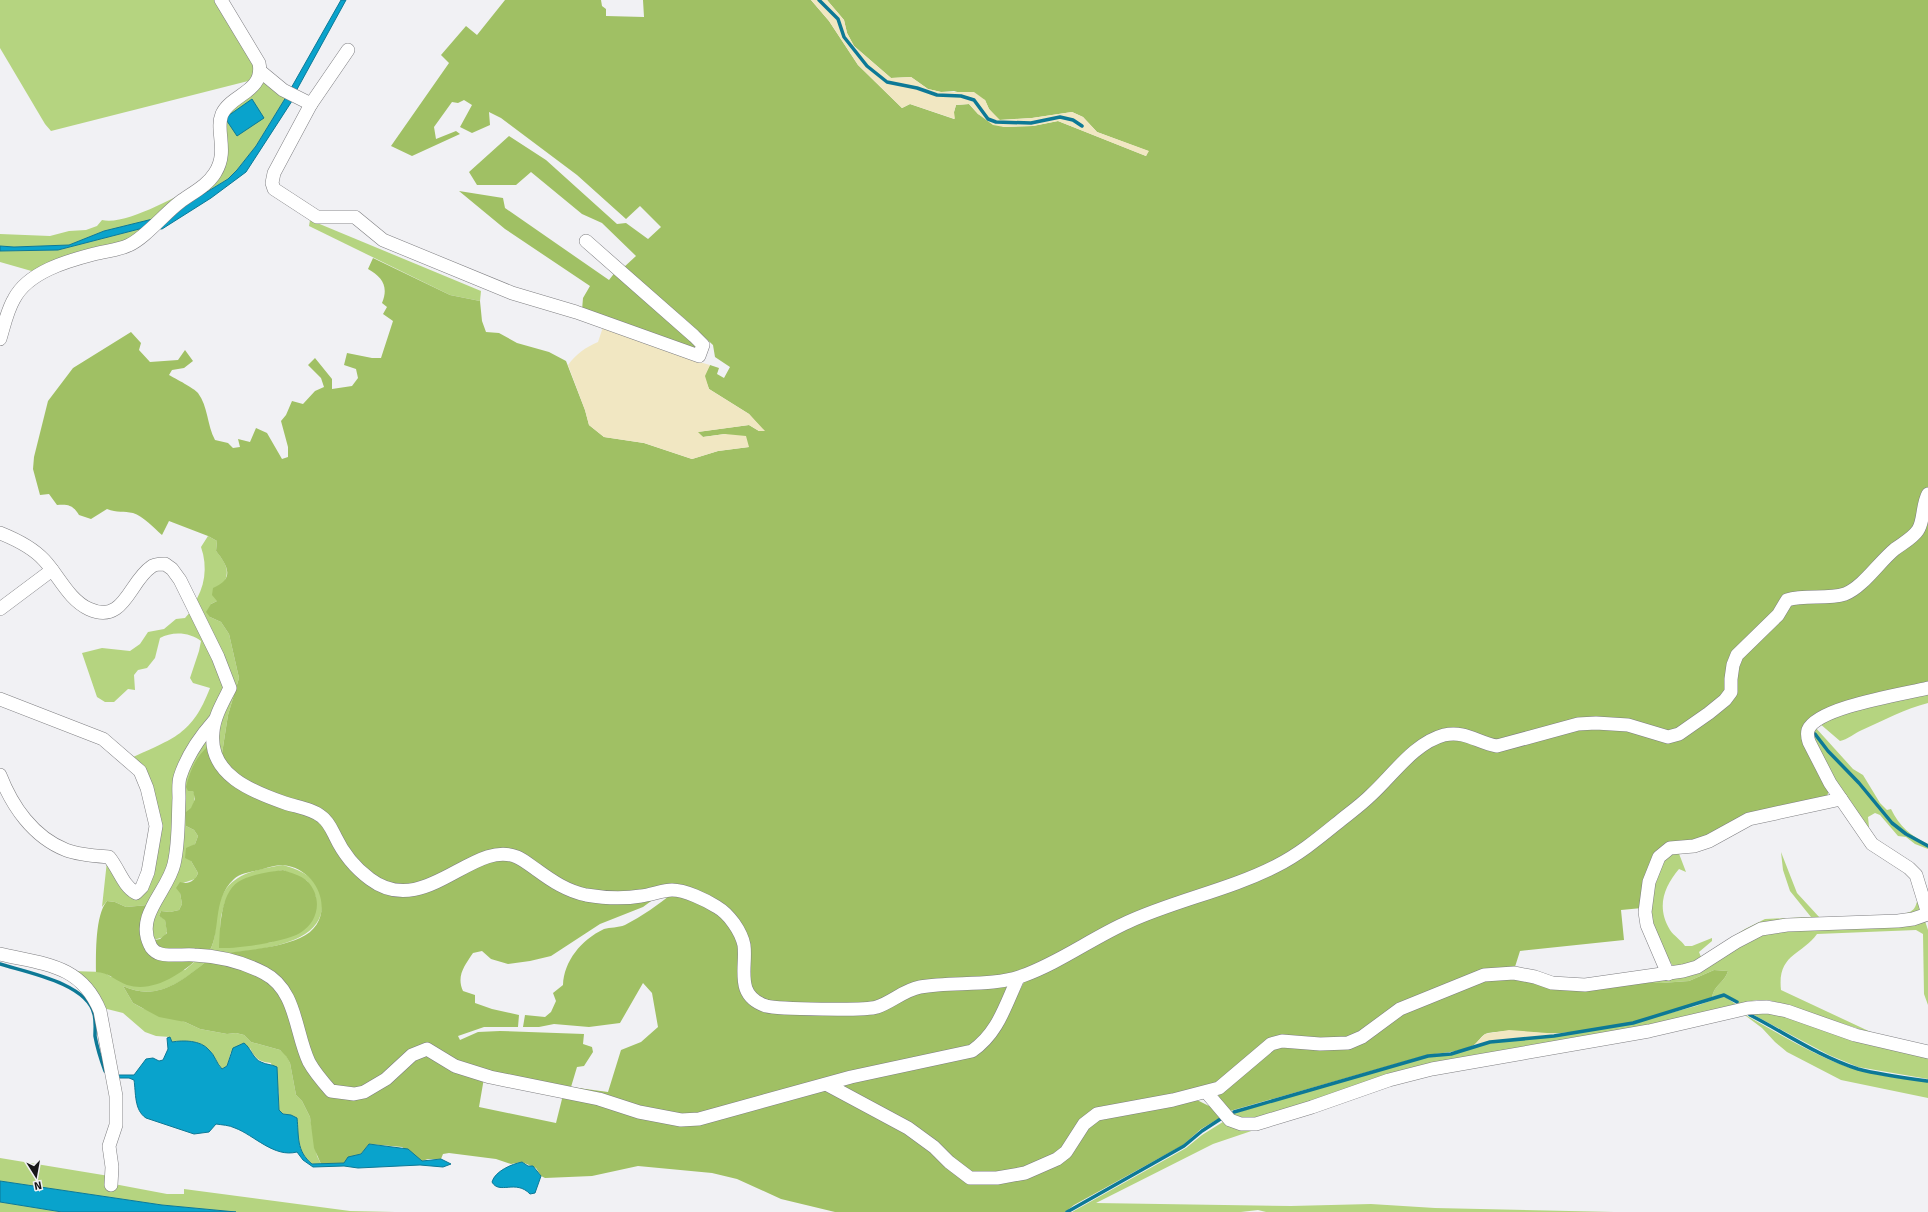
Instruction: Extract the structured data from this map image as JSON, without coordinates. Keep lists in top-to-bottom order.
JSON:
{
  "north": "bottom"
}
